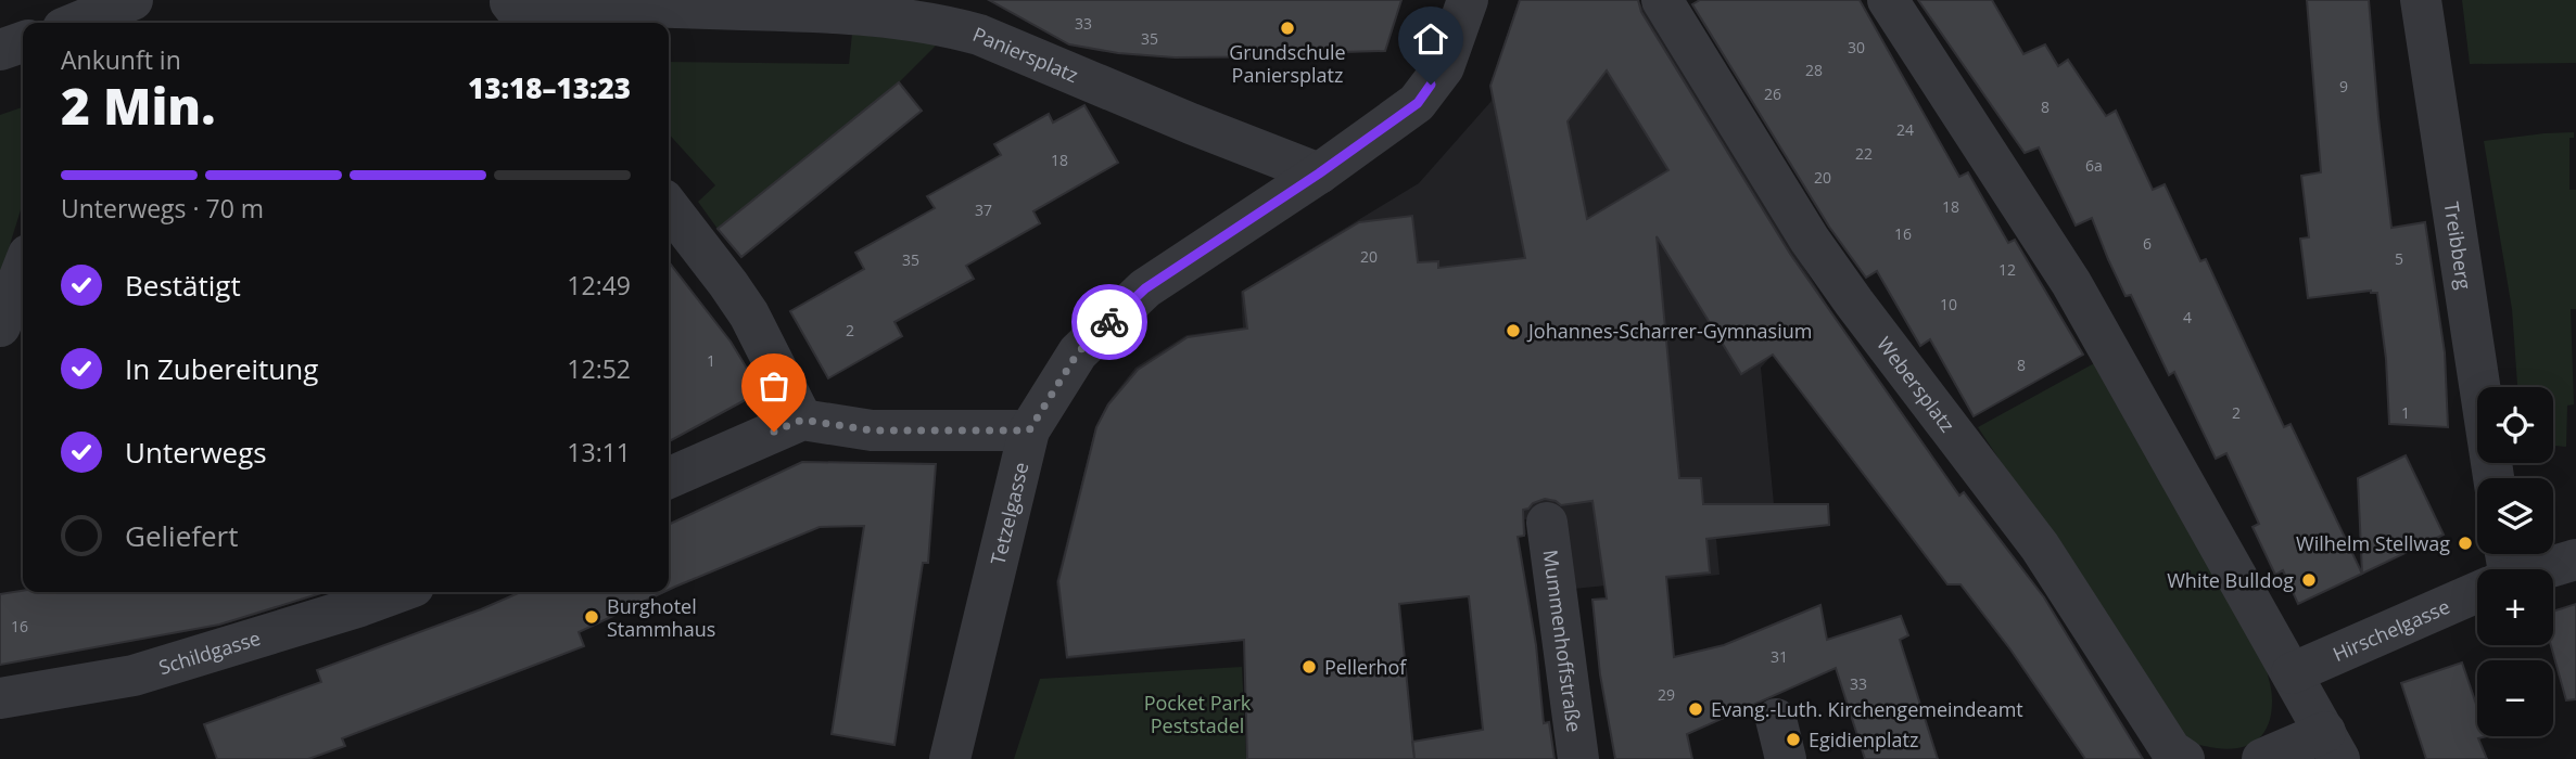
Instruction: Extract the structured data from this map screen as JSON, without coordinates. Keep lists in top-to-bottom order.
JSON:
{
  "streets": {
    "street": [
      "Paniersplatz",
      "Treibberg",
      "Webersplatz",
      "Tetzelgasse",
      "Hirschelgasse",
      "Mummenhoffstraße",
      "Schildgasse"
    ]
  },
  "crossings": [
    ["Paniersplatz", "Tetzelgasse"]
  ],
  "parks": ["Pocket Park Peststadel"],
  "places": [
    "Grundschule Paniersplatz",
    "Johannes-Scharrer-Gymnasium",
    "Wilhelm Stellwag",
    "White Bulldog",
    "Burghotel Stammhaus",
    "Pellerhof",
    "Evang.-Luth. Kirchengemeindeamt",
    "Egidienplatz"
  ],
  "house_numbers": [
    "33",
    "35",
    "30",
    "28",
    "9",
    "26",
    "8",
    "24",
    "22",
    "18",
    "6a",
    "20",
    "18",
    "37",
    "16",
    "6",
    "20",
    "5",
    "35",
    "12",
    "10",
    "4",
    "2",
    "1",
    "8",
    "2",
    "1",
    "16",
    "31",
    "33",
    "29"
  ],
  "page": {
    "heading": ["2 Min.", "Ankunft in", "13:18–13:23"],
    "bar": "Unterwegs · 70 m",
    "list": [
      ["Bestätigt", "12:49"],
      ["In Zubereitung", "12:52"],
      ["Unterwegs", "13:11"],
      "Geliefert"
    ],
    "map_buttons": ["+", "−"]
  }
}
